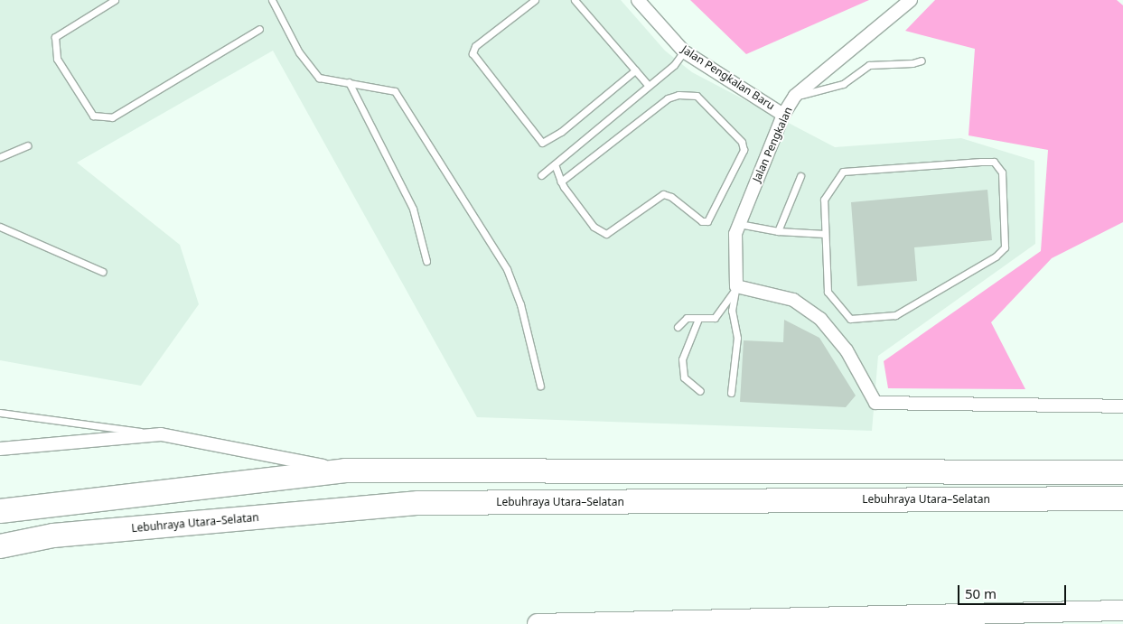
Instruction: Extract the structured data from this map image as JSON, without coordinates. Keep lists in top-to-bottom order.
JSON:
{
  "streets": {
    "highway": ["Lebuhraya Utara–Selatan"],
    "street": ["Jalan Pengkalan Baru", "Jalan Pengkalan"]
  },
  "crossings": [
    ["Jalan Pengkalan Baru", "Jalan Pengkalan"]
  ],
  "scale_bar": "50 m"
}
